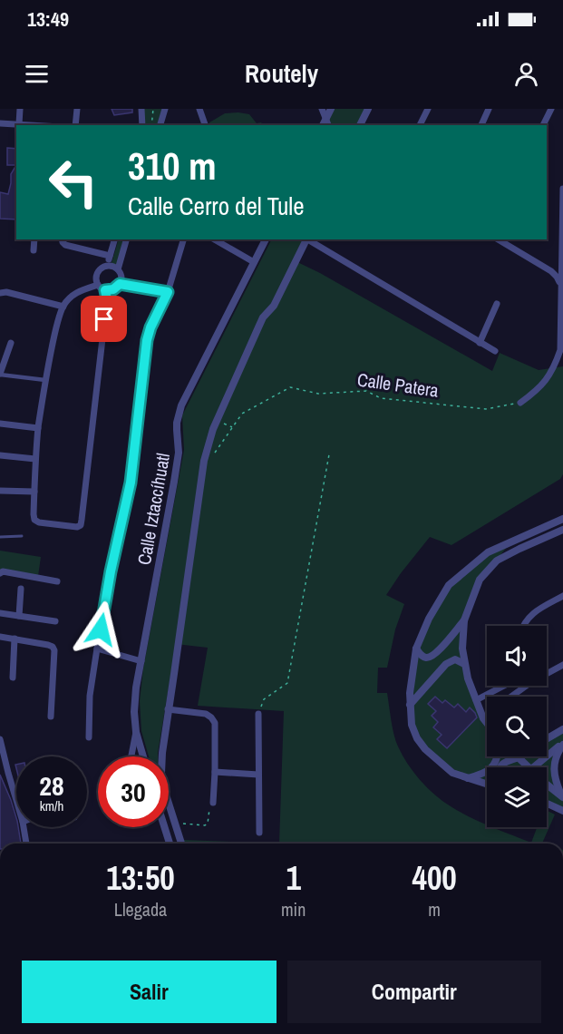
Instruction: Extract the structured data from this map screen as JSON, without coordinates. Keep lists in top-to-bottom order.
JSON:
{
  "streets": {
    "street": ["Calle Iztaccíhuatl"],
    "path": ["Calle Patera"]
  },
  "page": {
    "status": "13:49",
    "header": "Routely",
    "turn": ["310 m", "Calle Cerro del Tule"],
    "speed": "28 km/h",
    "limit": "30",
    "eta": [
      "13:50",
      "Llegada",
      "1",
      "min",
      "400",
      "m"
    ],
    "buttons": ["Salir", "Compartir"]
  }
}
